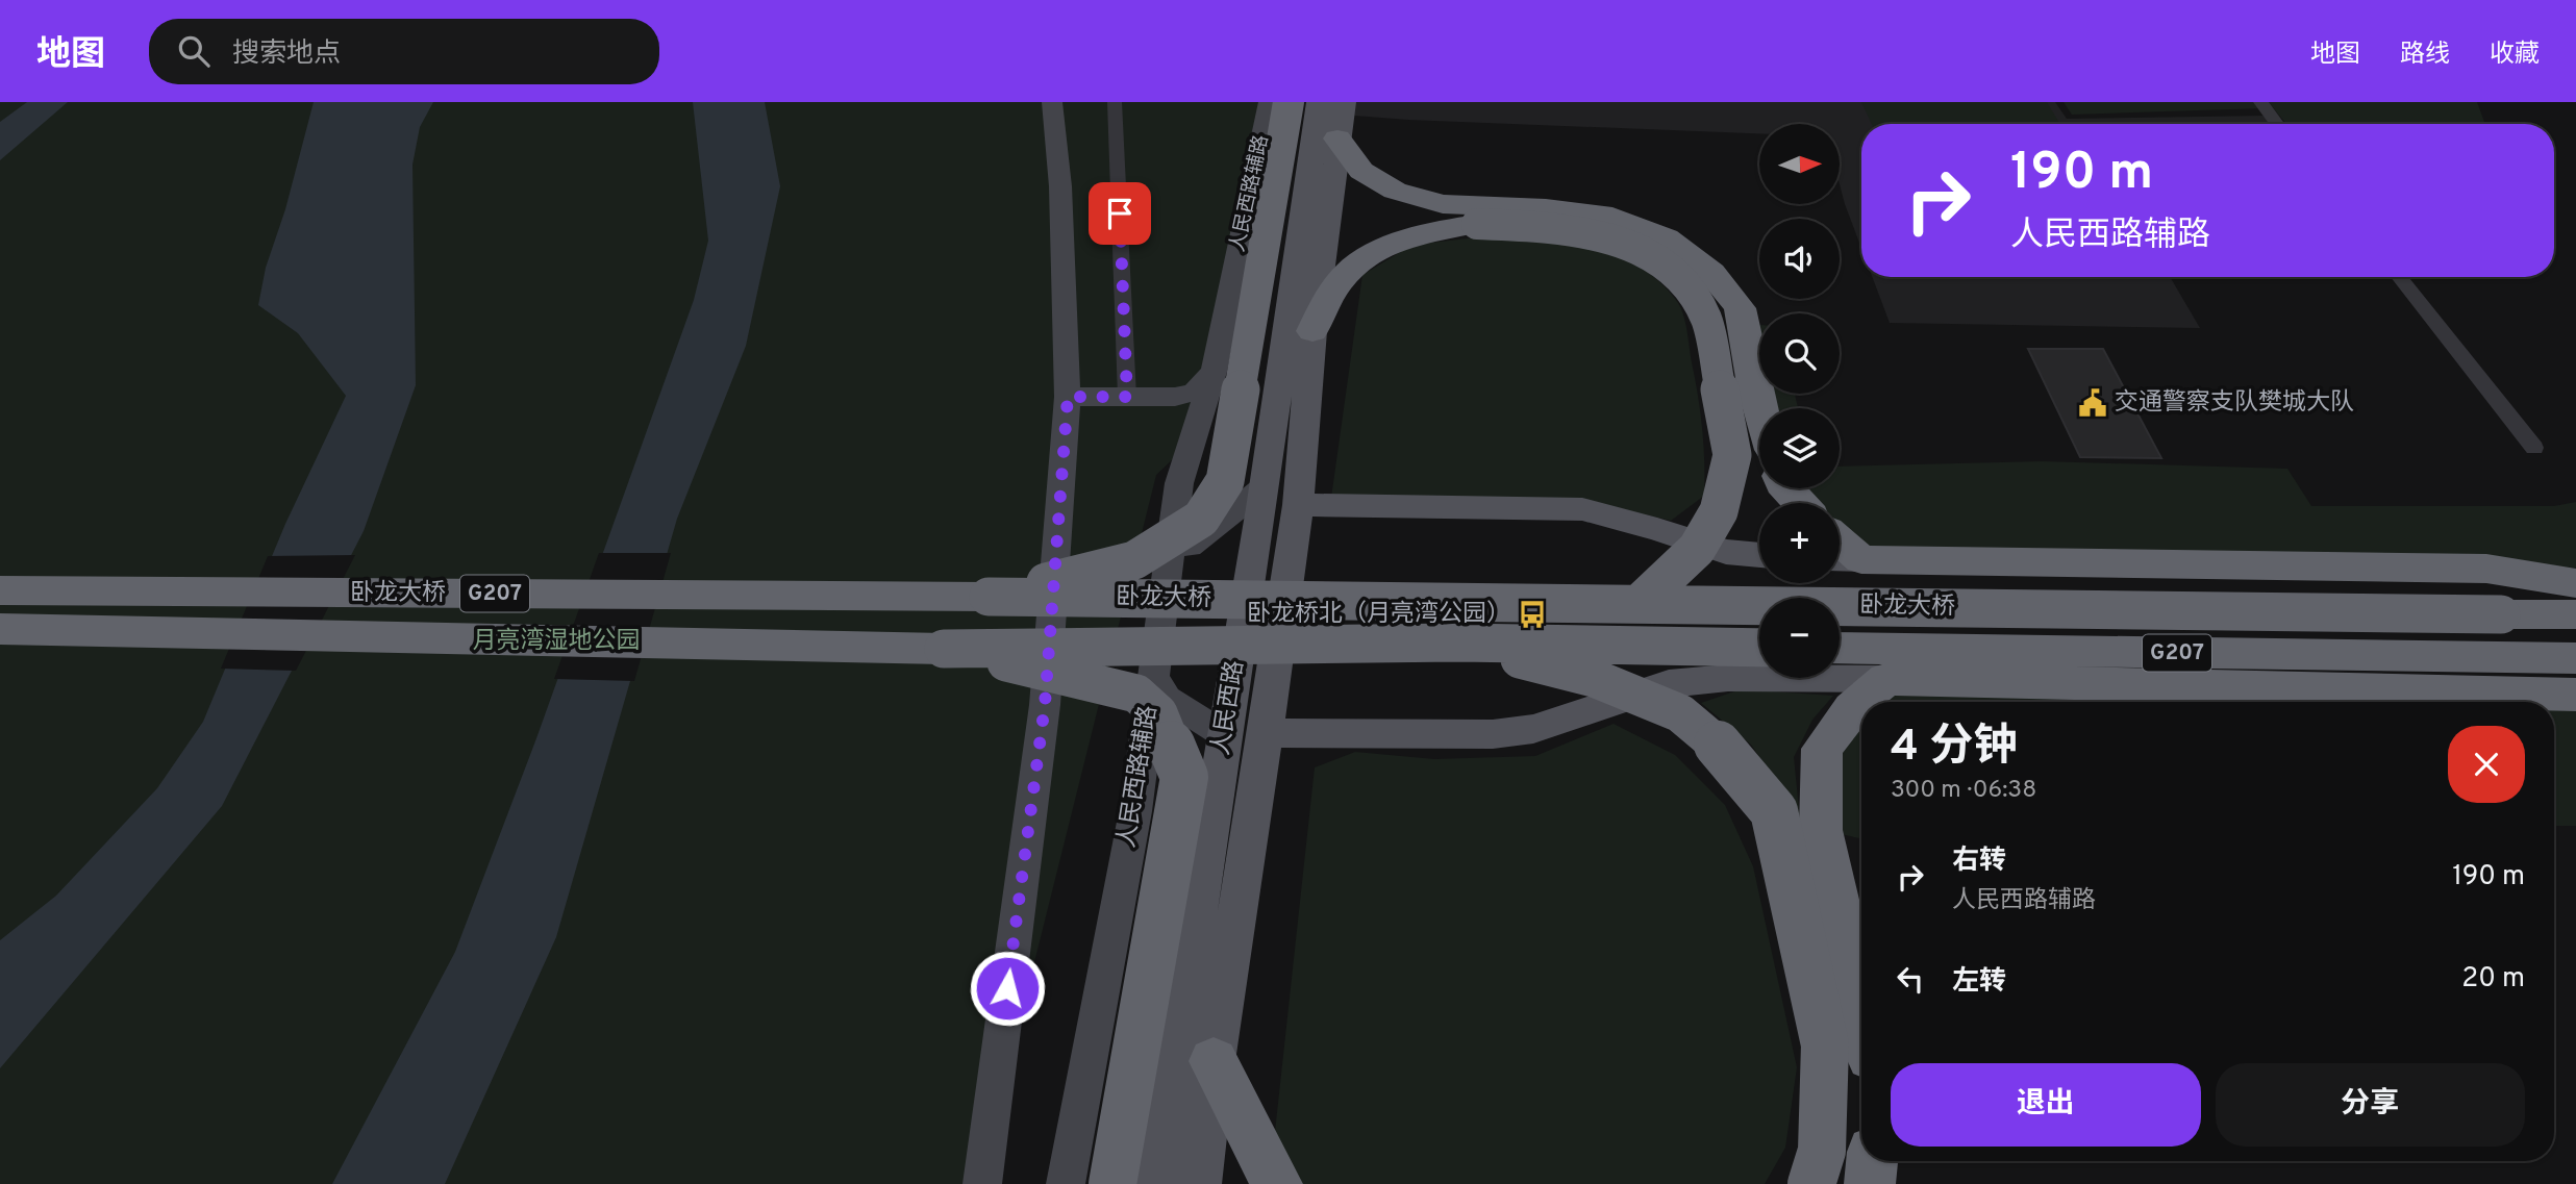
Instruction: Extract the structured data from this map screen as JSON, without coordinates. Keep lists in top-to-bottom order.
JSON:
{
  "streets": {
    "highway": ["卧龙大桥", "G207"],
    "main road": ["人民西路"],
    "street": ["人民西路辅路"]
  },
  "parks": ["月亮湾湿地公园"],
  "places": {
    "public building": ["交通警察支队樊城大队"],
    "bus stop": ["卧龙桥北（月亮湾公园）"]
  },
  "north": "right",
  "page": {
    "header": "地图",
    "search": "搜索地点",
    "nav": ["地图", "路线", "收藏"],
    "map_buttons": ["+", "−"],
    "turn": ["190 m", "人民西路辅路"],
    "heading": ["4 分钟", "300 m · 06:38"],
    "list": [
      {
        "name": "右转",
        "note": "人民西路辅路",
        "value": "190 m"
      },
      {
        "name": "左转",
        "value": "20 m"
      }
    ],
    "buttons": ["退出", "分享"]
  }
}
